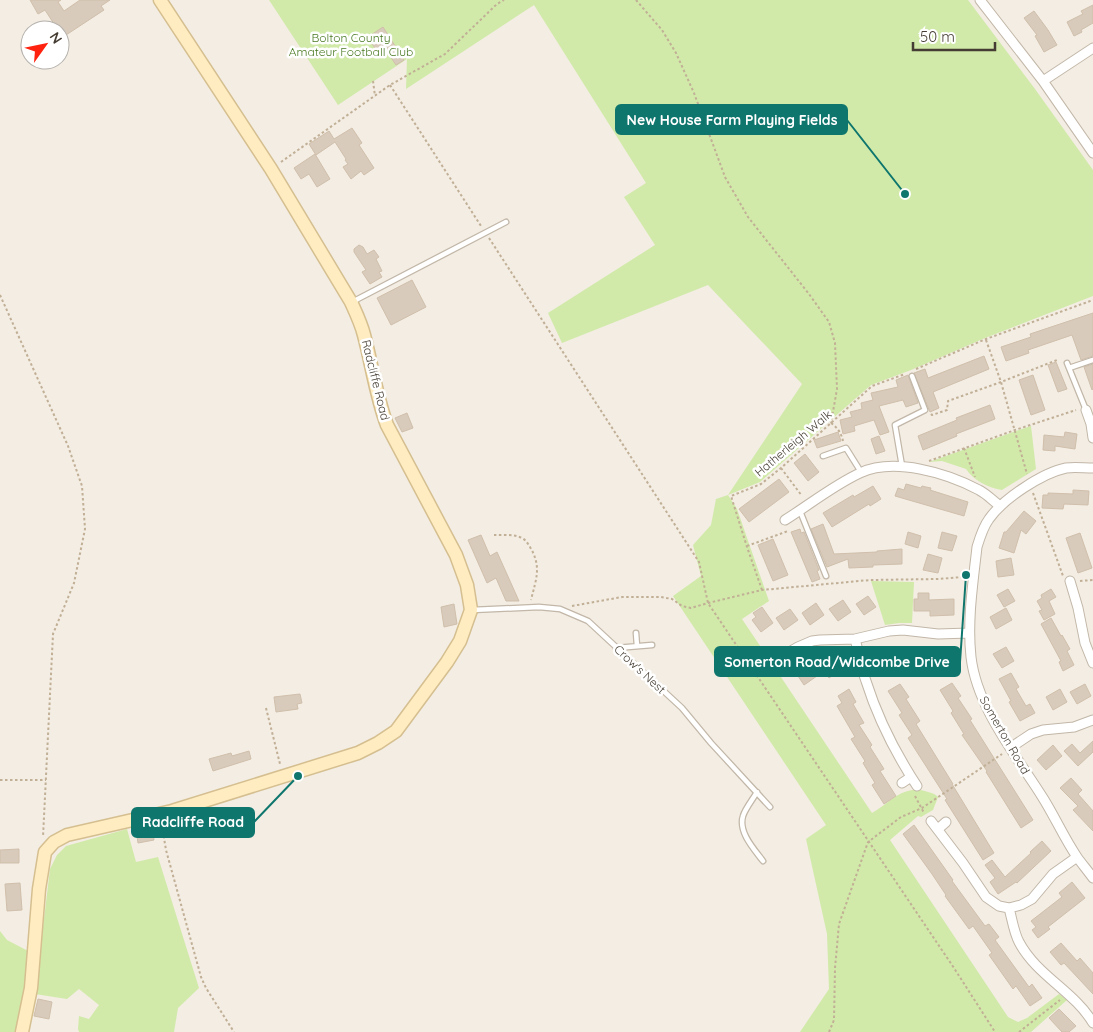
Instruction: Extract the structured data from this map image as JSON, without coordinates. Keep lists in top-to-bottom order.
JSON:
{
  "streets": {
    "main road": ["Radcliffe Road"],
    "street": ["Somerton Road"],
    "lane": ["Crow's Nest"],
    "path": ["Hatherleigh Walk"]
  },
  "crossings": [
    ["Radcliffe Road", "Crow's Nest"]
  ],
  "parks": ["Bolton County Amateur Football Club"],
  "places": ["New House Farm Playing Fields", "Somerton Road/Widcombe Drive", "Radcliffe Road"],
  "scale_bar": "50 m",
  "north": "top right"
}
